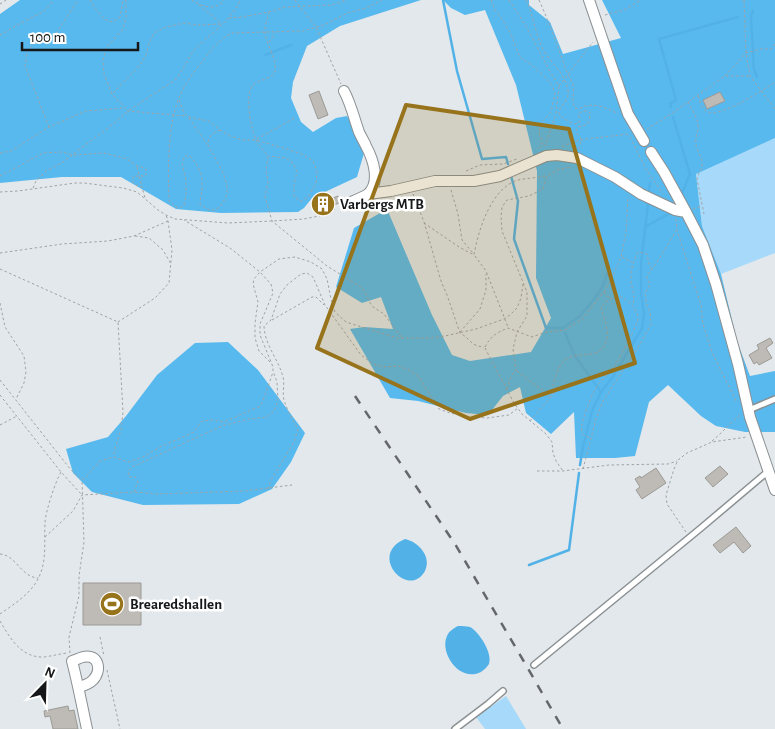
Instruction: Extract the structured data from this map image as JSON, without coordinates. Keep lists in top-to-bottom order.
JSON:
{
  "places": {
    "building": ["Varbergs MTB"],
    "sports": ["Brearedshallen"]
  },
  "scale_bar": "100 m",
  "north": "top right"
}
